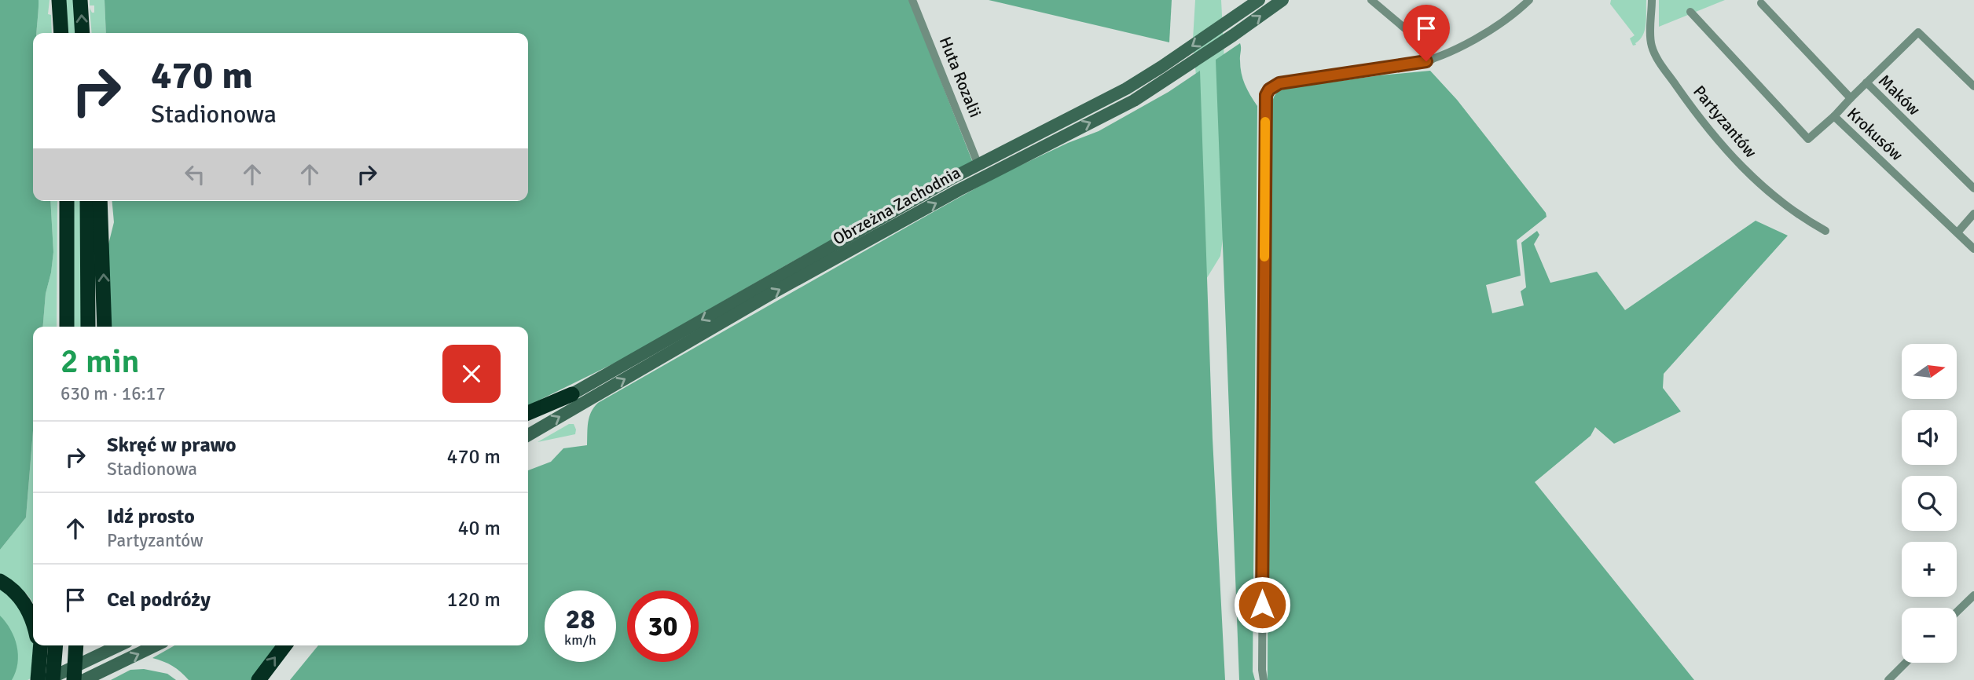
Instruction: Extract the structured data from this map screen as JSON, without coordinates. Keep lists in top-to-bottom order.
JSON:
{
  "streets": {
    "street": [
      "Huta Rozalii",
      "Maków",
      "Partyzantów",
      "Krokusów",
      "Obrzeżna Zachodnia"
    ]
  },
  "crossings": [
    ["Huta Rozalii", "Obrzeżna Zachodnia"],
    ["Maków", "Krokusów"]
  ],
  "north": "right",
  "page": {
    "turn": ["470 m", "Stadionowa"],
    "heading": ["2 min", "630 m · 16:17"],
    "map_buttons": ["+", "−"],
    "list": [
      {
        "name": "Skręć w prawo",
        "note": "Stadionowa",
        "value": "470 m"
      },
      {
        "name": "Idź prosto",
        "note": "Partyzantów",
        "value": "40 m"
      },
      {
        "name": "Cel podróży",
        "value": "120 m"
      }
    ],
    "speed": "28 km/h",
    "limit": "30"
  }
}
